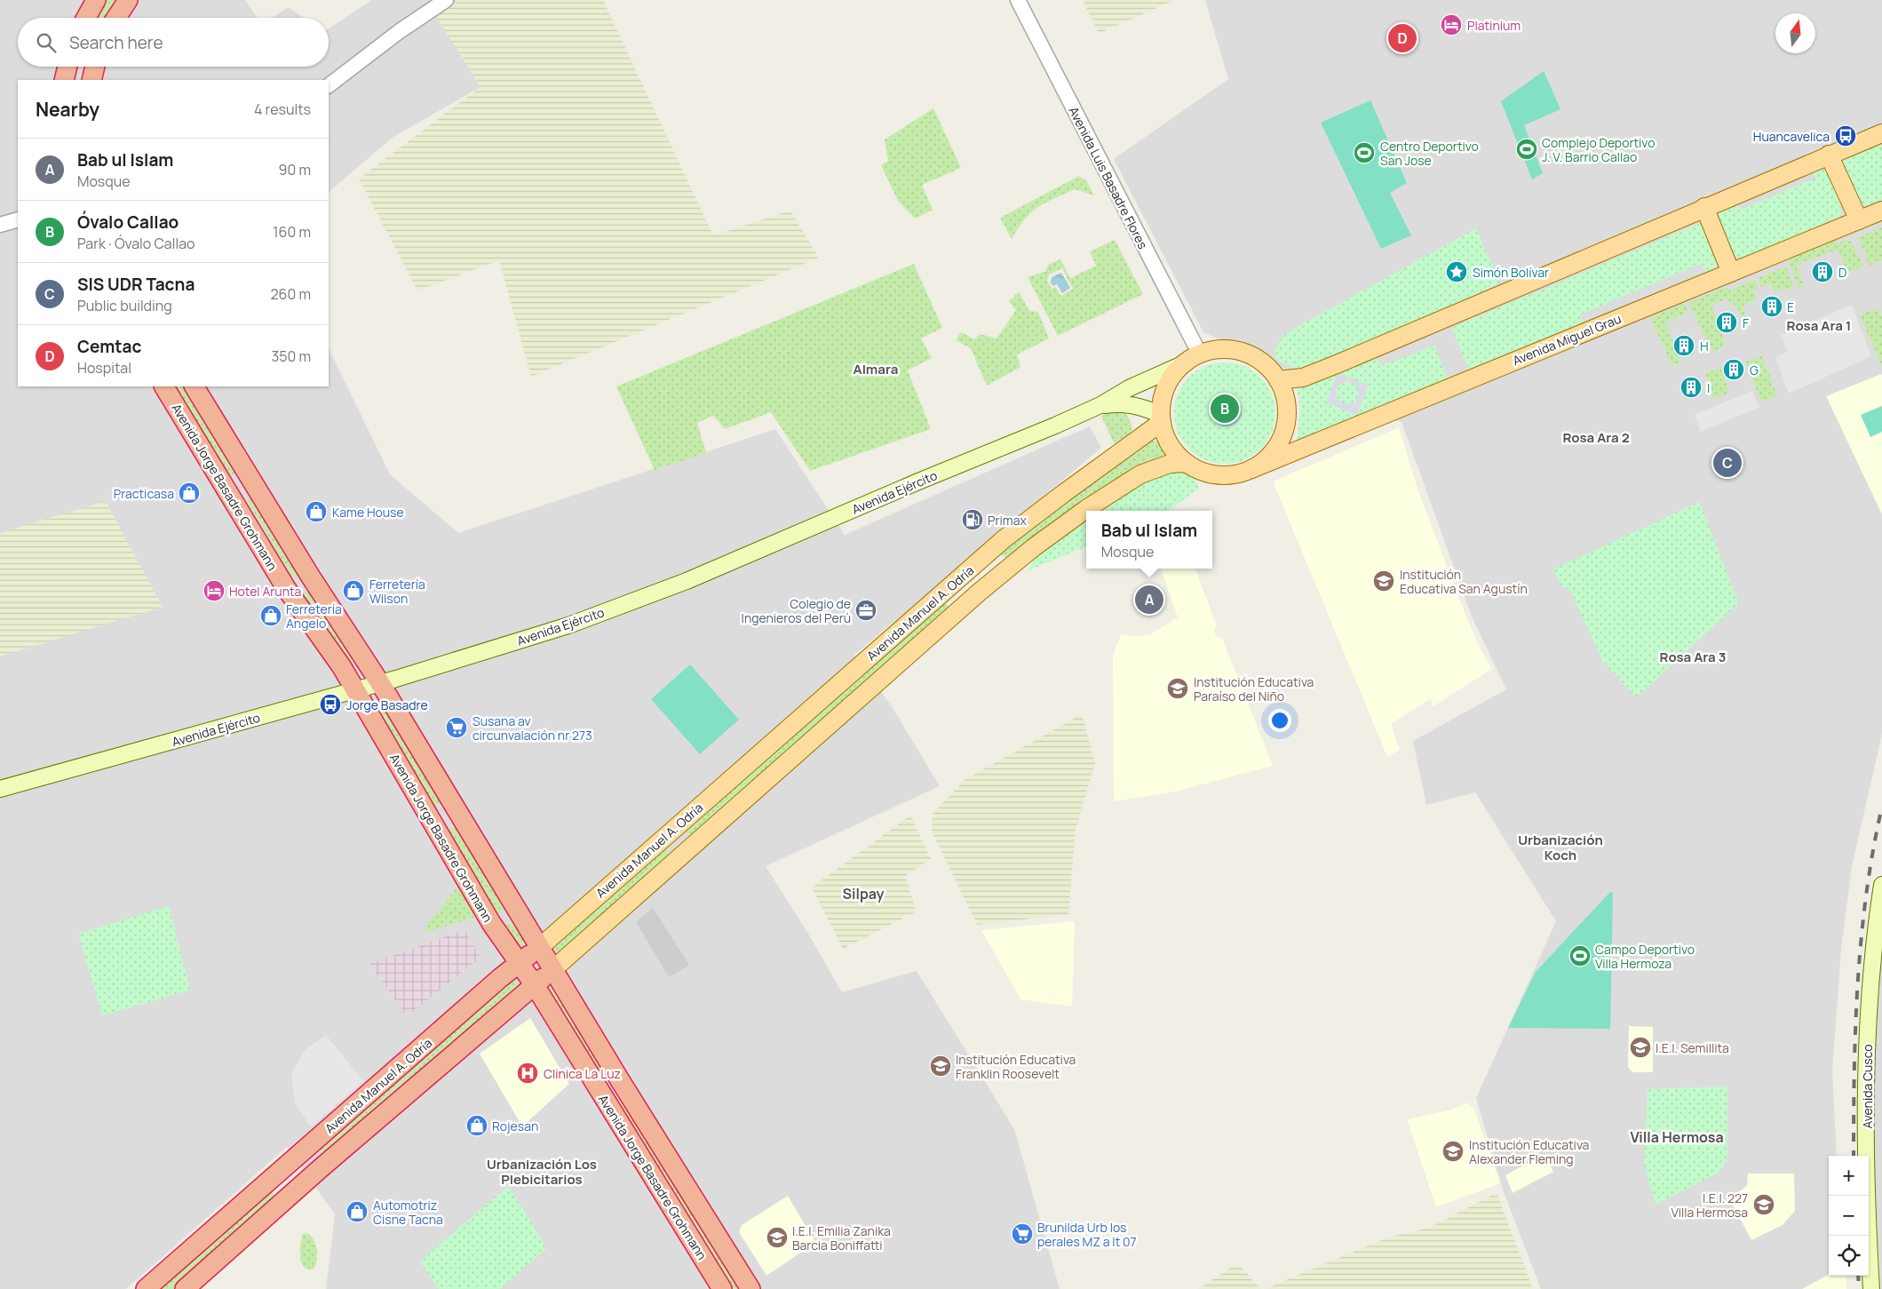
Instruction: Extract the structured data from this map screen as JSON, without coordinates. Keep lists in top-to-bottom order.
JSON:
{
  "streets": {
    "highway": ["Avenida Jorge Basadre Grohmann", "Avenida Manuel A. Odría"],
    "main road": ["Avenida Miguel Grau", "Avenida Ejército", "Avenida Cusco"],
    "street": ["Avenida Luis Basadre Flores"]
  },
  "crossings": [
    ["Avenida Luis Basadre Flores", "Avenida Miguel Grau"],
    ["Avenida Luis Basadre Flores", "Avenida Ejército"],
    ["Avenida Luis Basadre Flores", "Avenida Manuel A. Odría"],
    ["Avenida Miguel Grau", "Avenida Ejército"],
    ["Avenida Miguel Grau", "Avenida Manuel A. Odría"],
    ["Avenida Jorge Basadre Grohmann", "Avenida Ejército"],
    ["Avenida Jorge Basadre Grohmann", "Avenida Manuel A. Odría"],
    ["Avenida Ejército", "Avenida Manuel A. Odría"]
  ],
  "districts": [
    "Rosa Ara 1",
    "Almara",
    "Rosa Ara 2",
    "Rosa Ara 3",
    "Urbanización Koch",
    "Silpay",
    "Villa Hermosa",
    "Urbanización Los Plebicitarios"
  ],
  "places": {
    "hotel": ["Platinium", "Hotel Arunta"],
    "bus stop": ["Huancavelica", "Jorge Basadre"],
    "sports": ["Complejo Deportivo J. V. Barrio Callao", "Centro Deportivo San Jose", "Campo Deportivo Villa Hermoza"],
    "place": ["Simón Bolívar"],
    "building": [
      "D",
      "E",
      "F",
      "H",
      "G",
      "I"
    ],
    "shop": [
      "Practicasa",
      "Kame House",
      "Ferretería Wilson",
      "Ferretería Angelo",
      "Rojesan",
      "Automotriz Cisne Tacna"
    ],
    "fuel station": ["Primax"],
    "school or university": [
      "Institución Educativa San Agustín",
      "Institución Educativa Paraíso del Niño",
      "I.E.I. Semillita",
      "Institución Educativa Franklin Roosevelt",
      "Institución Educativa Alexander Fleming",
      "I.E.I. 227 Villa Hermosa",
      "I.E.I. Emilia Zanika Barcia Boniffatti"
    ],
    "office": ["Colegio de Ingenieros del Perú"],
    "supermarket": ["Susana av circunvalación nr 273", "Brunilda Urb los perales MZ a lt 07"],
    "hospital": ["Clinica La Luz"]
  },
  "north": "top",
  "page": {
    "search": "Search here",
    "pins": [
      "D",
      "B",
      "C",
      "A"
    ],
    "heading": ["Nearby", "4 results"],
    "list": [
      {
        "mark": "A",
        "name": "Bab ul Islam",
        "note": "Mosque",
        "value": "90 m"
      },
      {
        "mark": "B",
        "name": "Óvalo Callao",
        "note": "Park · Óvalo Callao",
        "value": "160 m"
      },
      {
        "mark": "C",
        "name": "SIS UDR Tacna",
        "note": "Public building",
        "value": "260 m"
      },
      {
        "mark": "D",
        "name": "Cemtac",
        "note": "Hospital",
        "value": "350 m"
      }
    ],
    "popup": ["Bab ul Islam", "Mosque"],
    "map_buttons": ["+", "−"]
  }
}
